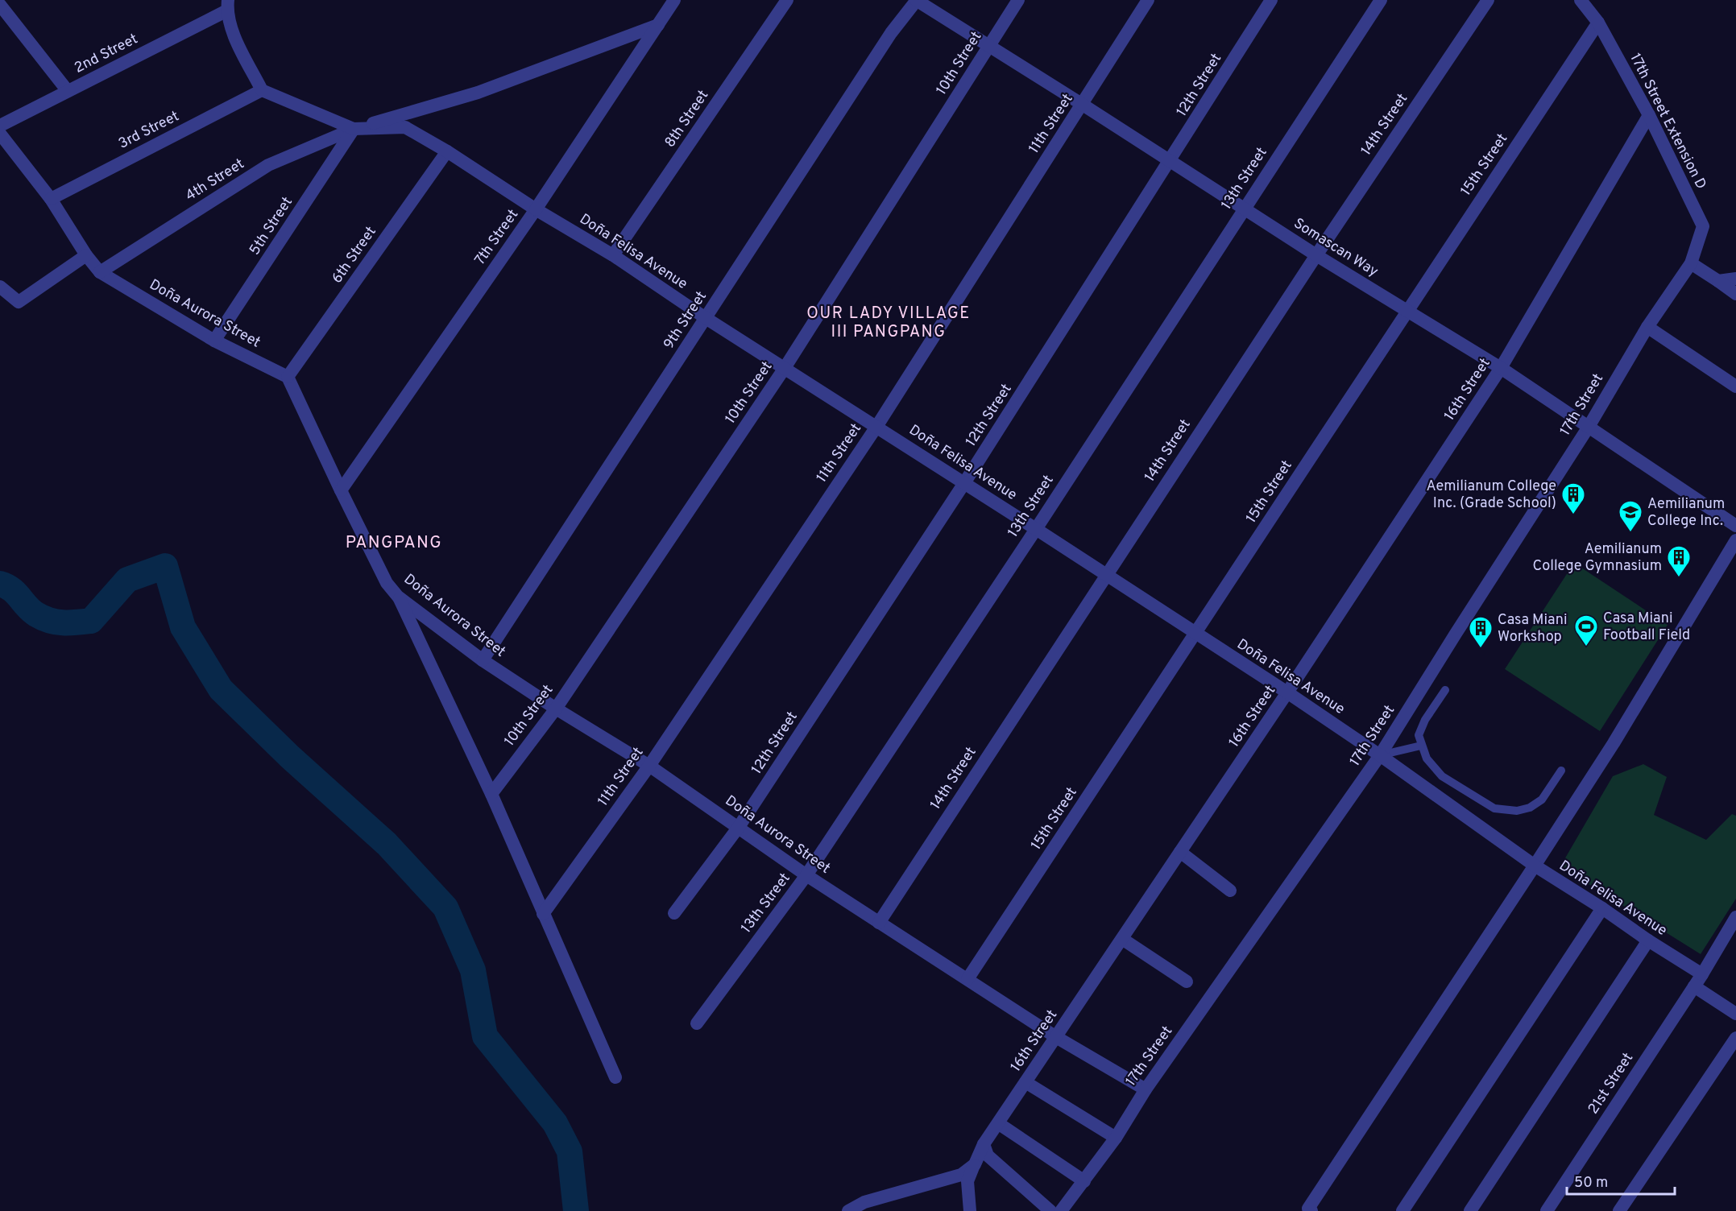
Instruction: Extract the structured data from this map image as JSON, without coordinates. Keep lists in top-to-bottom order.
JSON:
{
  "streets": {
    "street": [
      "2nd Street",
      "10th Street",
      "12th Street",
      "8th Street",
      "17th Street Extension D",
      "11th Street",
      "14th Street",
      "3rd Street",
      "15th Street",
      "13th Street",
      "4th Street",
      "5th Street",
      "7th Street",
      "Somascan Way",
      "Doña Felisa Avenue",
      "6th Street",
      "Doña Aurora Street",
      "9th Street",
      "16th Street",
      "17th Street",
      "21st Street"
    ]
  },
  "crossings": [
    ["10th Street", "Somascan Way"],
    ["10th Street", "Doña Felisa Avenue"],
    ["10th Street", "Doña Aurora Street"],
    ["12th Street", "Somascan Way"],
    ["12th Street", "Doña Felisa Avenue"],
    ["12th Street", "Doña Aurora Street"],
    ["8th Street", "Doña Felisa Avenue"],
    ["17th Street Extension D", "15th Street"],
    ["17th Street Extension D", "16th Street"],
    ["17th Street Extension D", "17th Street"],
    ["11th Street", "Somascan Way"],
    ["11th Street", "Doña Felisa Avenue"],
    ["11th Street", "Doña Aurora Street"],
    ["14th Street", "Somascan Way"],
    ["14th Street", "Doña Felisa Avenue"],
    ["14th Street", "Doña Aurora Street"],
    ["3rd Street", "Doña Felisa Avenue"],
    ["3rd Street", "Doña Aurora Street"],
    ["15th Street", "Somascan Way"],
    ["15th Street", "Doña Felisa Avenue"],
    ["15th Street", "Doña Aurora Street"],
    ["13th Street", "Somascan Way"],
    ["13th Street", "Doña Felisa Avenue"],
    ["13th Street", "Doña Aurora Street"],
    ["4th Street", "5th Street"],
    ["4th Street", "Doña Felisa Avenue"],
    ["4th Street", "Doña Aurora Street"],
    ["5th Street", "Doña Felisa Avenue"],
    ["5th Street", "Doña Aurora Street"],
    ["7th Street", "Doña Felisa Avenue"],
    ["7th Street", "Doña Aurora Street"],
    ["Somascan Way", "9th Street"],
    ["Somascan Way", "16th Street"],
    ["Somascan Way", "17th Street"],
    ["Doña Felisa Avenue", "6th Street"],
    ["Doña Felisa Avenue", "9th Street"],
    ["Doña Felisa Avenue", "16th Street"],
    ["Doña Felisa Avenue", "17th Street"],
    ["Doña Felisa Avenue", "21st Street"],
    ["6th Street", "Doña Aurora Street"],
    ["Doña Aurora Street", "9th Street"],
    ["Doña Aurora Street", "16th Street"],
    ["Doña Aurora Street", "17th Street"]
  ],
  "districts": ["OUR LADY VILLAGE III PANGPANG", "PANGPANG"],
  "places": {
    "building": ["Aemilianum College Inc. (Grade School)", "Aemilianum College Gymnasium", "Casa Miani Workshop"],
    "school or university": ["Aemilianum College Inc."],
    "sports": ["Casa Miani Football Field"]
  },
  "scale_bar": "50 m"
}
